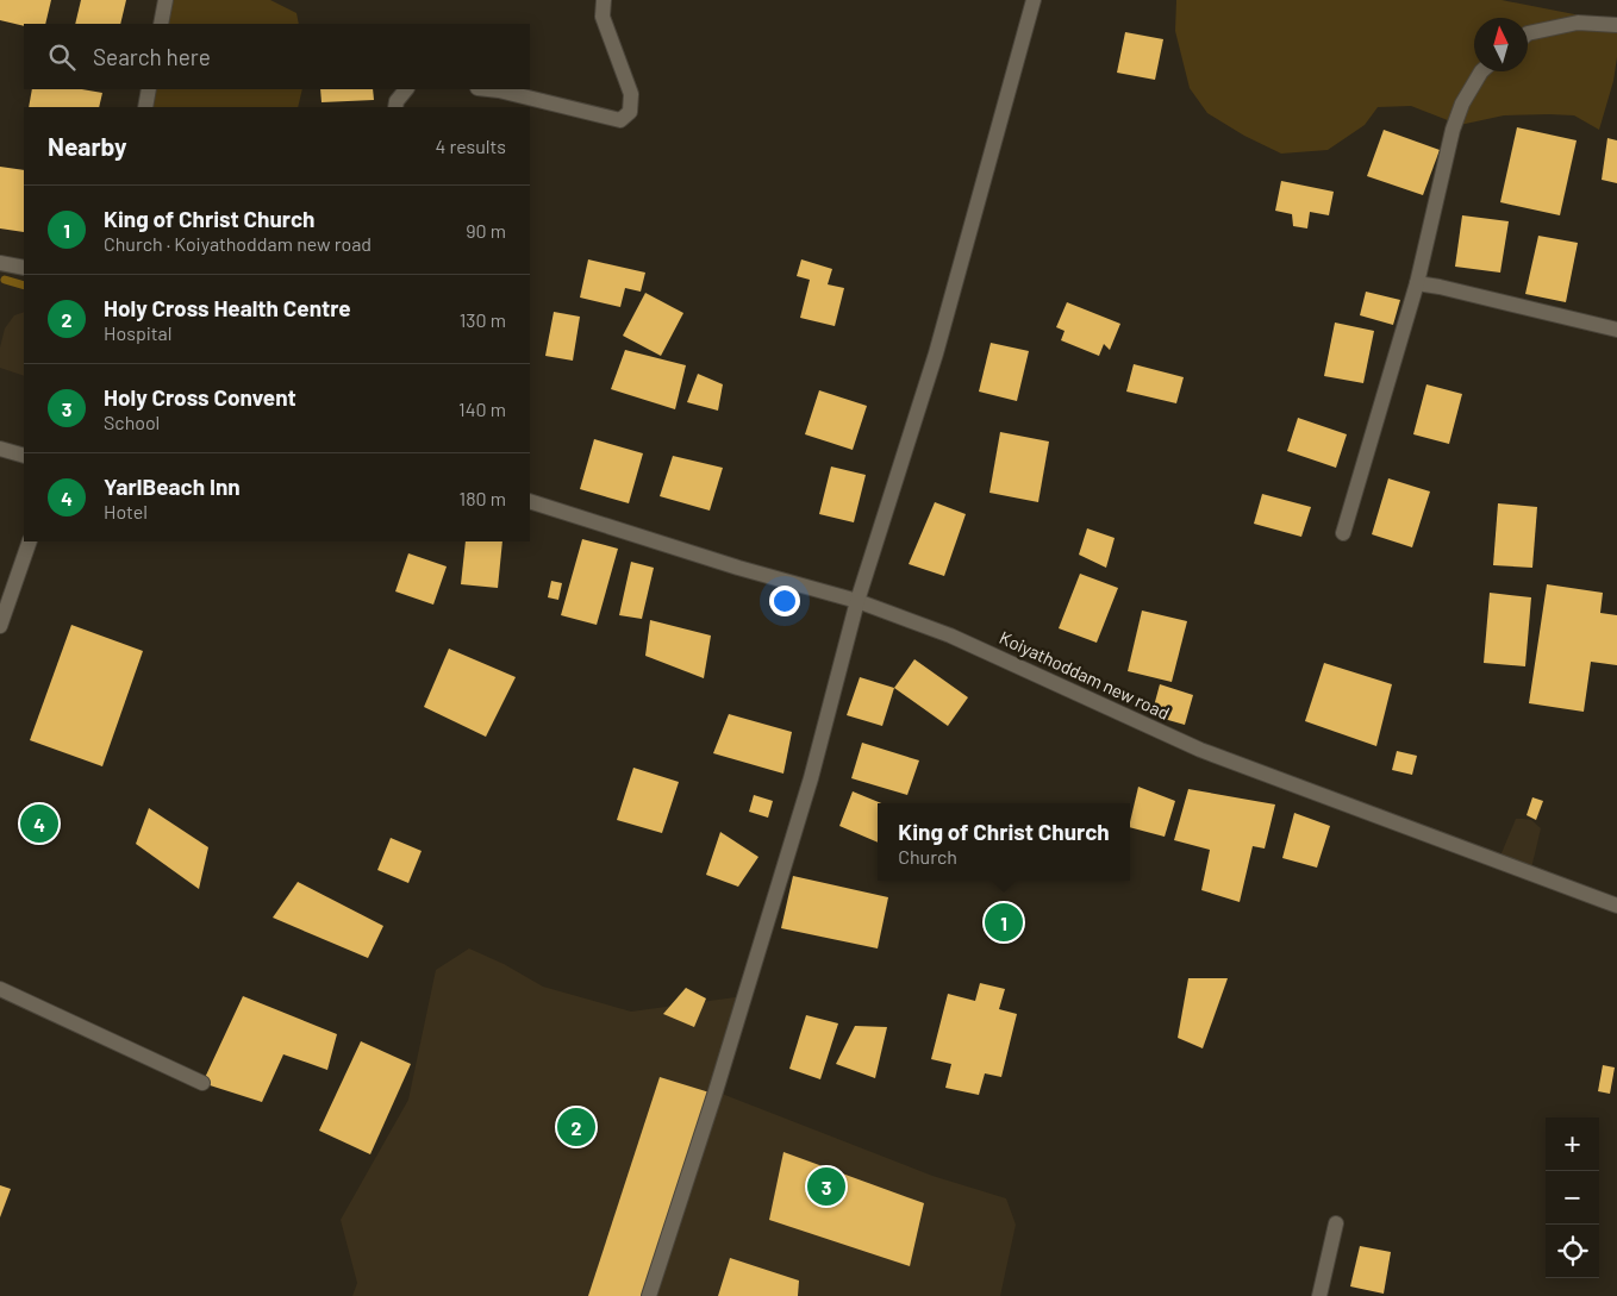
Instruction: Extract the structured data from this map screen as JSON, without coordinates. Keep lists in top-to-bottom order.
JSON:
{
  "streets": {
    "street": ["Koiyathoddam new road"]
  },
  "north": "top",
  "page": {
    "search": "Search here",
    "heading": ["Nearby", "4 results"],
    "list": [
      {
        "mark": "1",
        "name": "King of Christ Church",
        "note": "Church · Koiyathoddam new road",
        "value": "90 m"
      },
      {
        "mark": "2",
        "name": "Holy Cross Health Centre",
        "note": "Hospital",
        "value": "130 m"
      },
      {
        "mark": "3",
        "name": "Holy Cross Convent",
        "note": "School",
        "value": "140 m"
      },
      {
        "mark": "4",
        "name": "YarlBeach Inn",
        "note": "Hotel",
        "value": "180 m"
      }
    ],
    "pins": [
      "4",
      "1",
      "2",
      "3"
    ],
    "popup": ["King of Christ Church", "Church"],
    "map_buttons": ["+", "−"]
  }
}
